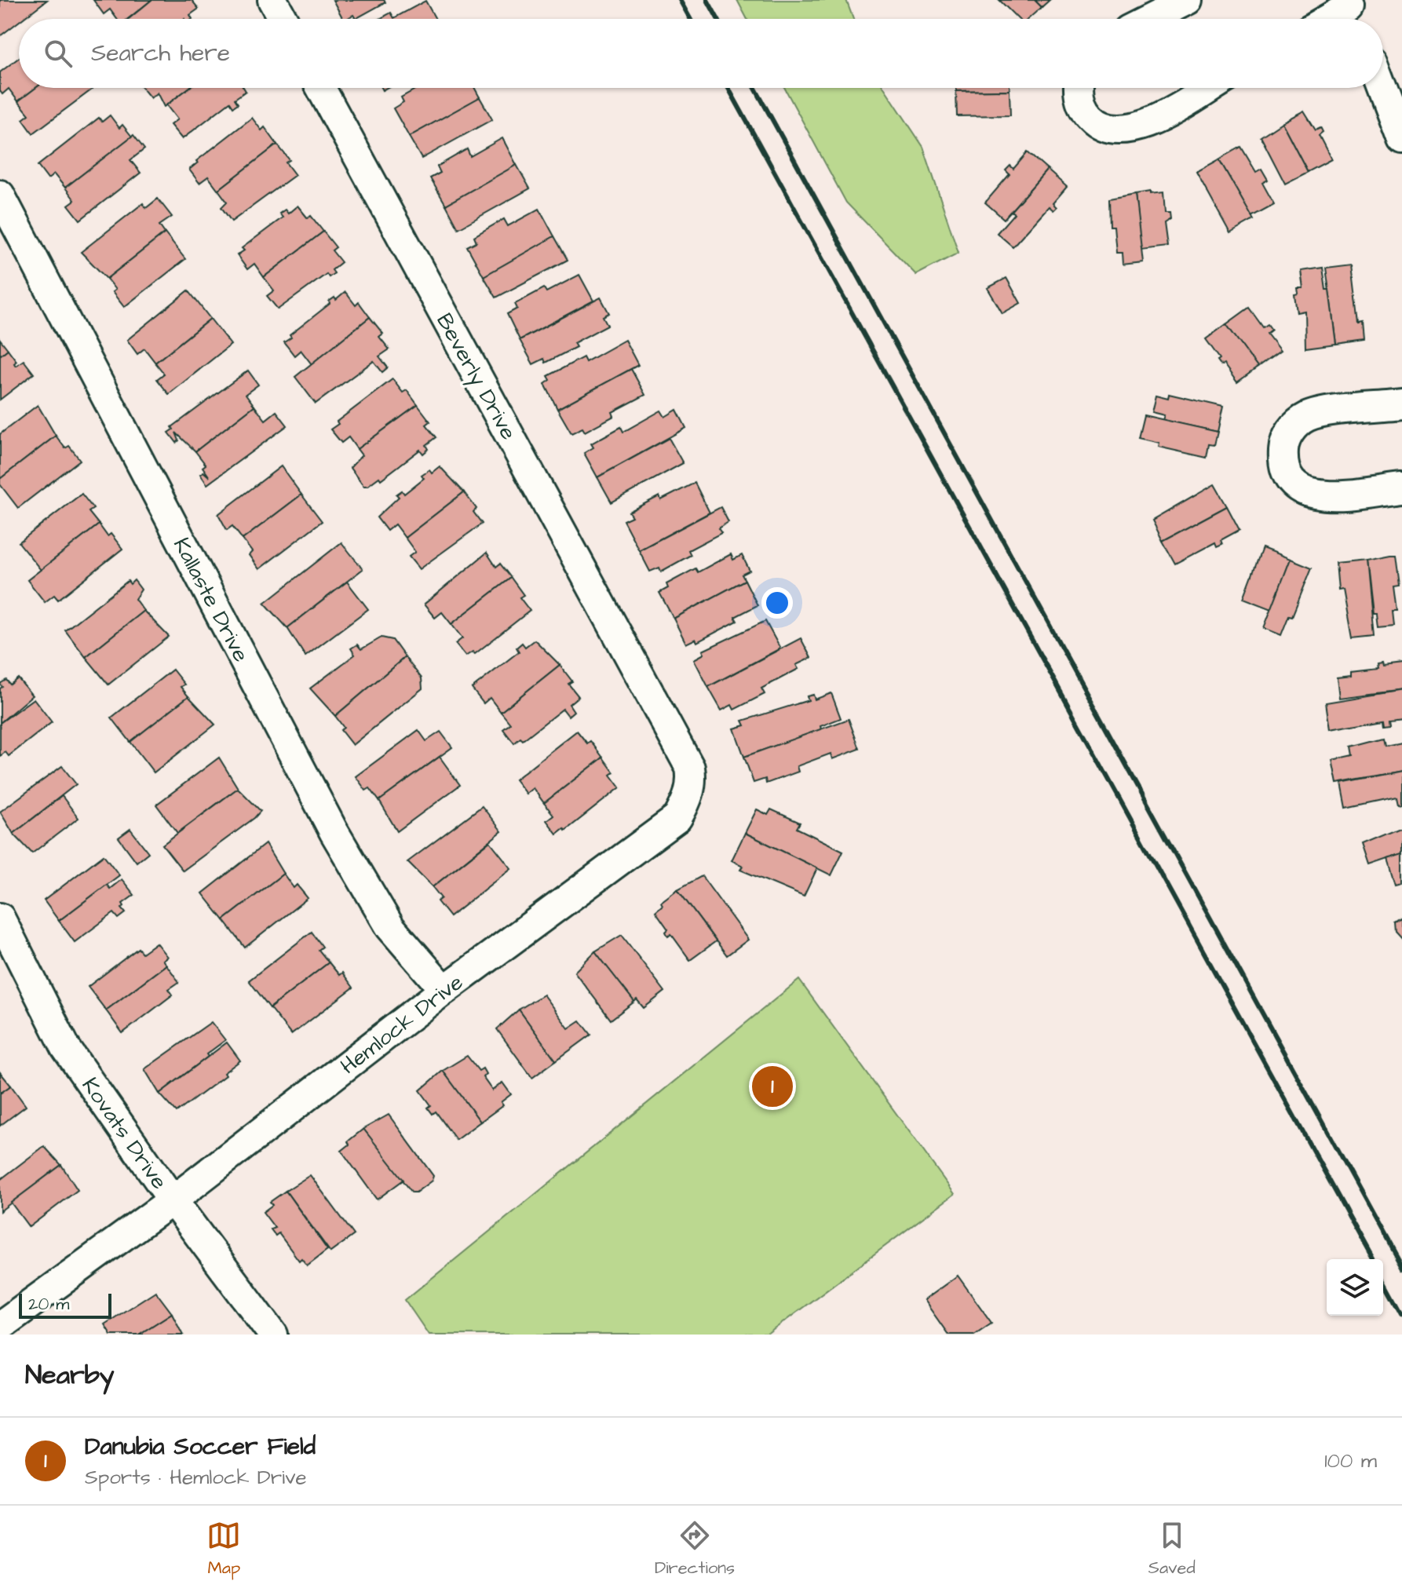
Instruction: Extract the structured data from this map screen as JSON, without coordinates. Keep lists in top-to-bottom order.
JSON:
{
  "streets": {
    "street": [
      "Beverly Drive",
      "Kallaste Drive",
      "Hemlock Drive",
      "Kovats Drive"
    ]
  },
  "crossings": [
    ["Beverly Drive", "Hemlock Drive"],
    ["Kallaste Drive", "Hemlock Drive"],
    ["Hemlock Drive", "Kovats Drive"]
  ],
  "scale_bar": "20 m",
  "page": {
    "search": "Search here",
    "pins": "1",
    "scale": "20 m",
    "heading": "Nearby",
    "list": [
      {
        "mark": "1",
        "name": "Danubia Soccer Field",
        "note": "Sports · Hemlock Drive",
        "value": "100 m"
      }
    ],
    "nav": ["Map", "Directions", "Saved"]
  }
}
